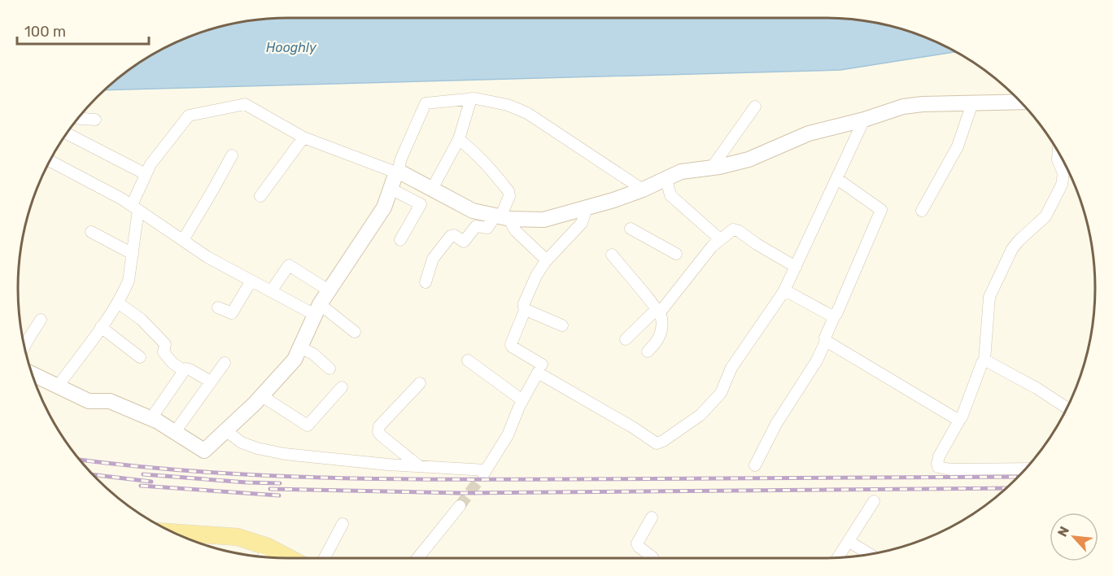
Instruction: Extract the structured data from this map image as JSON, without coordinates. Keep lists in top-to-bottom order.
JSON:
{
  "water": ["Hooghly"],
  "scale_bar": "100 m",
  "north": "top left"
}
